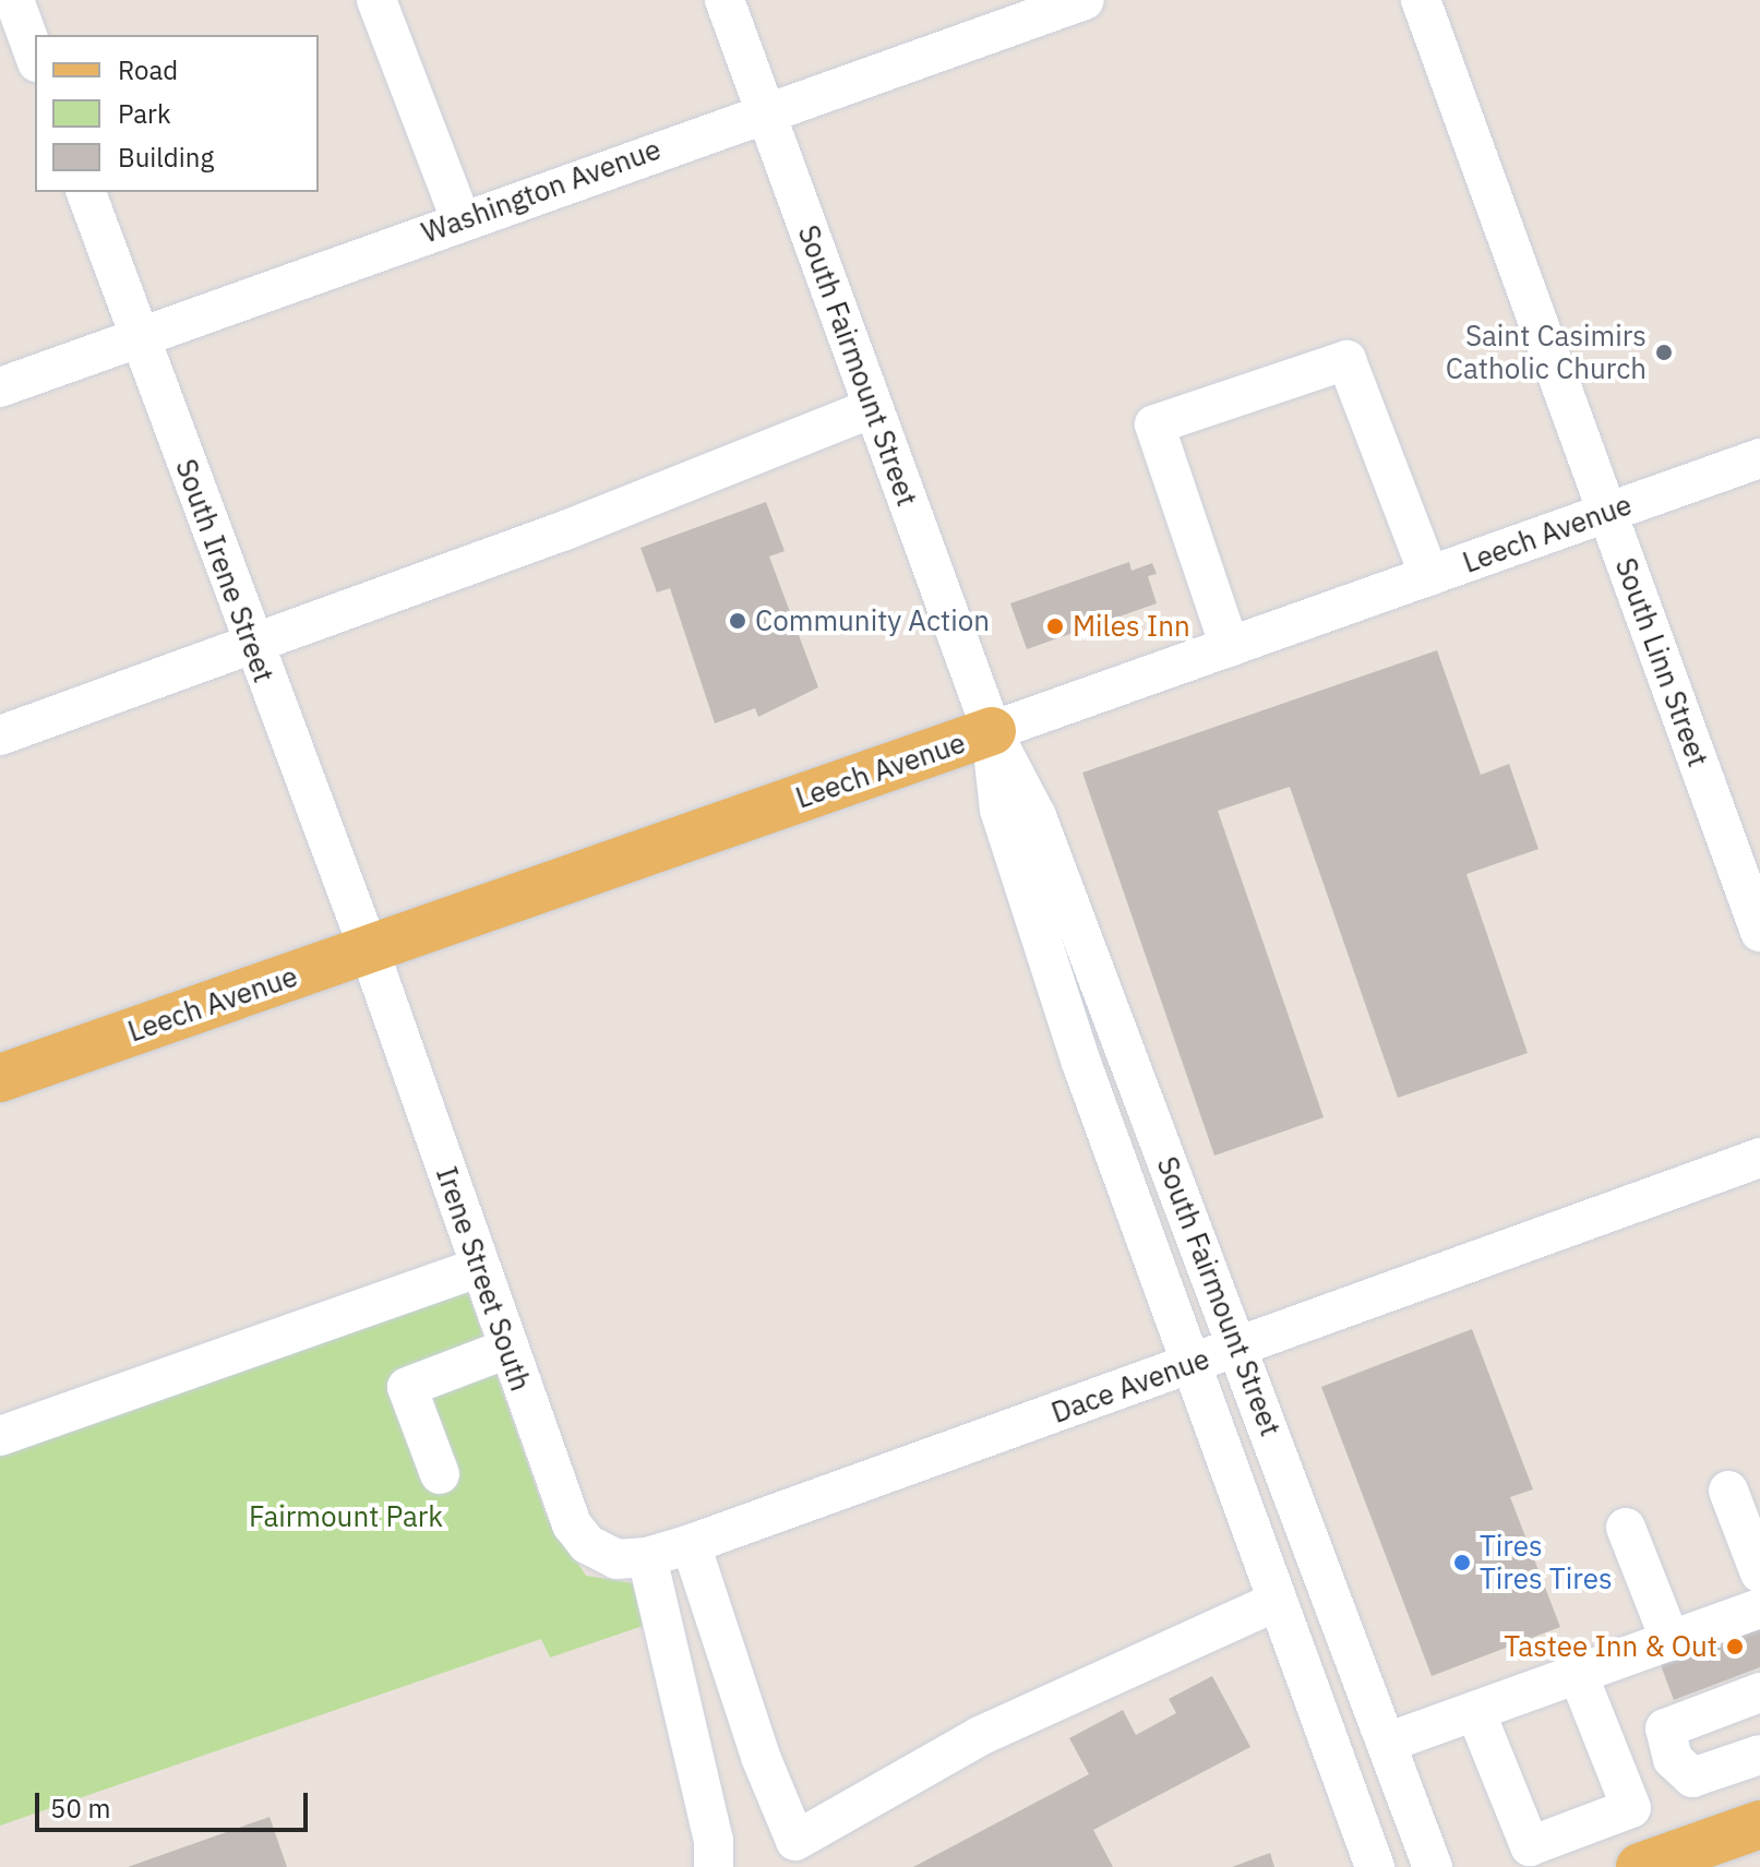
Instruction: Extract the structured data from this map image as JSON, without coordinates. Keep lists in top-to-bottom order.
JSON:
{
  "streets": {
    "main road": ["Leech Avenue"],
    "street": [
      "Washington Avenue",
      "South Fairmount Street",
      "South Irene Street",
      "South Linn Street",
      "Irene Street South",
      "Dace Avenue"
    ]
  },
  "crossings": [
    ["Washington Avenue", "South Fairmount Street"],
    ["Washington Avenue", "South Irene Street"],
    ["South Fairmount Street", "Leech Avenue"],
    ["South Fairmount Street", "Dace Avenue"],
    ["Leech Avenue", "South Irene Street"],
    ["Leech Avenue", "South Linn Street"],
    ["Leech Avenue", "Irene Street South"],
    ["South Irene Street", "Irene Street South"],
    ["Irene Street South", "Dace Avenue"]
  ],
  "parks": ["Fairmount Park"],
  "places": [
    "Saint Casimirs Catholic Church",
    "Community Action",
    "Miles Inn",
    "Tires Tires Tires",
    "Tastee Inn & Out"
  ],
  "legend": ["Road", "Park", "Building"],
  "scale_bar": "50 m"
}
